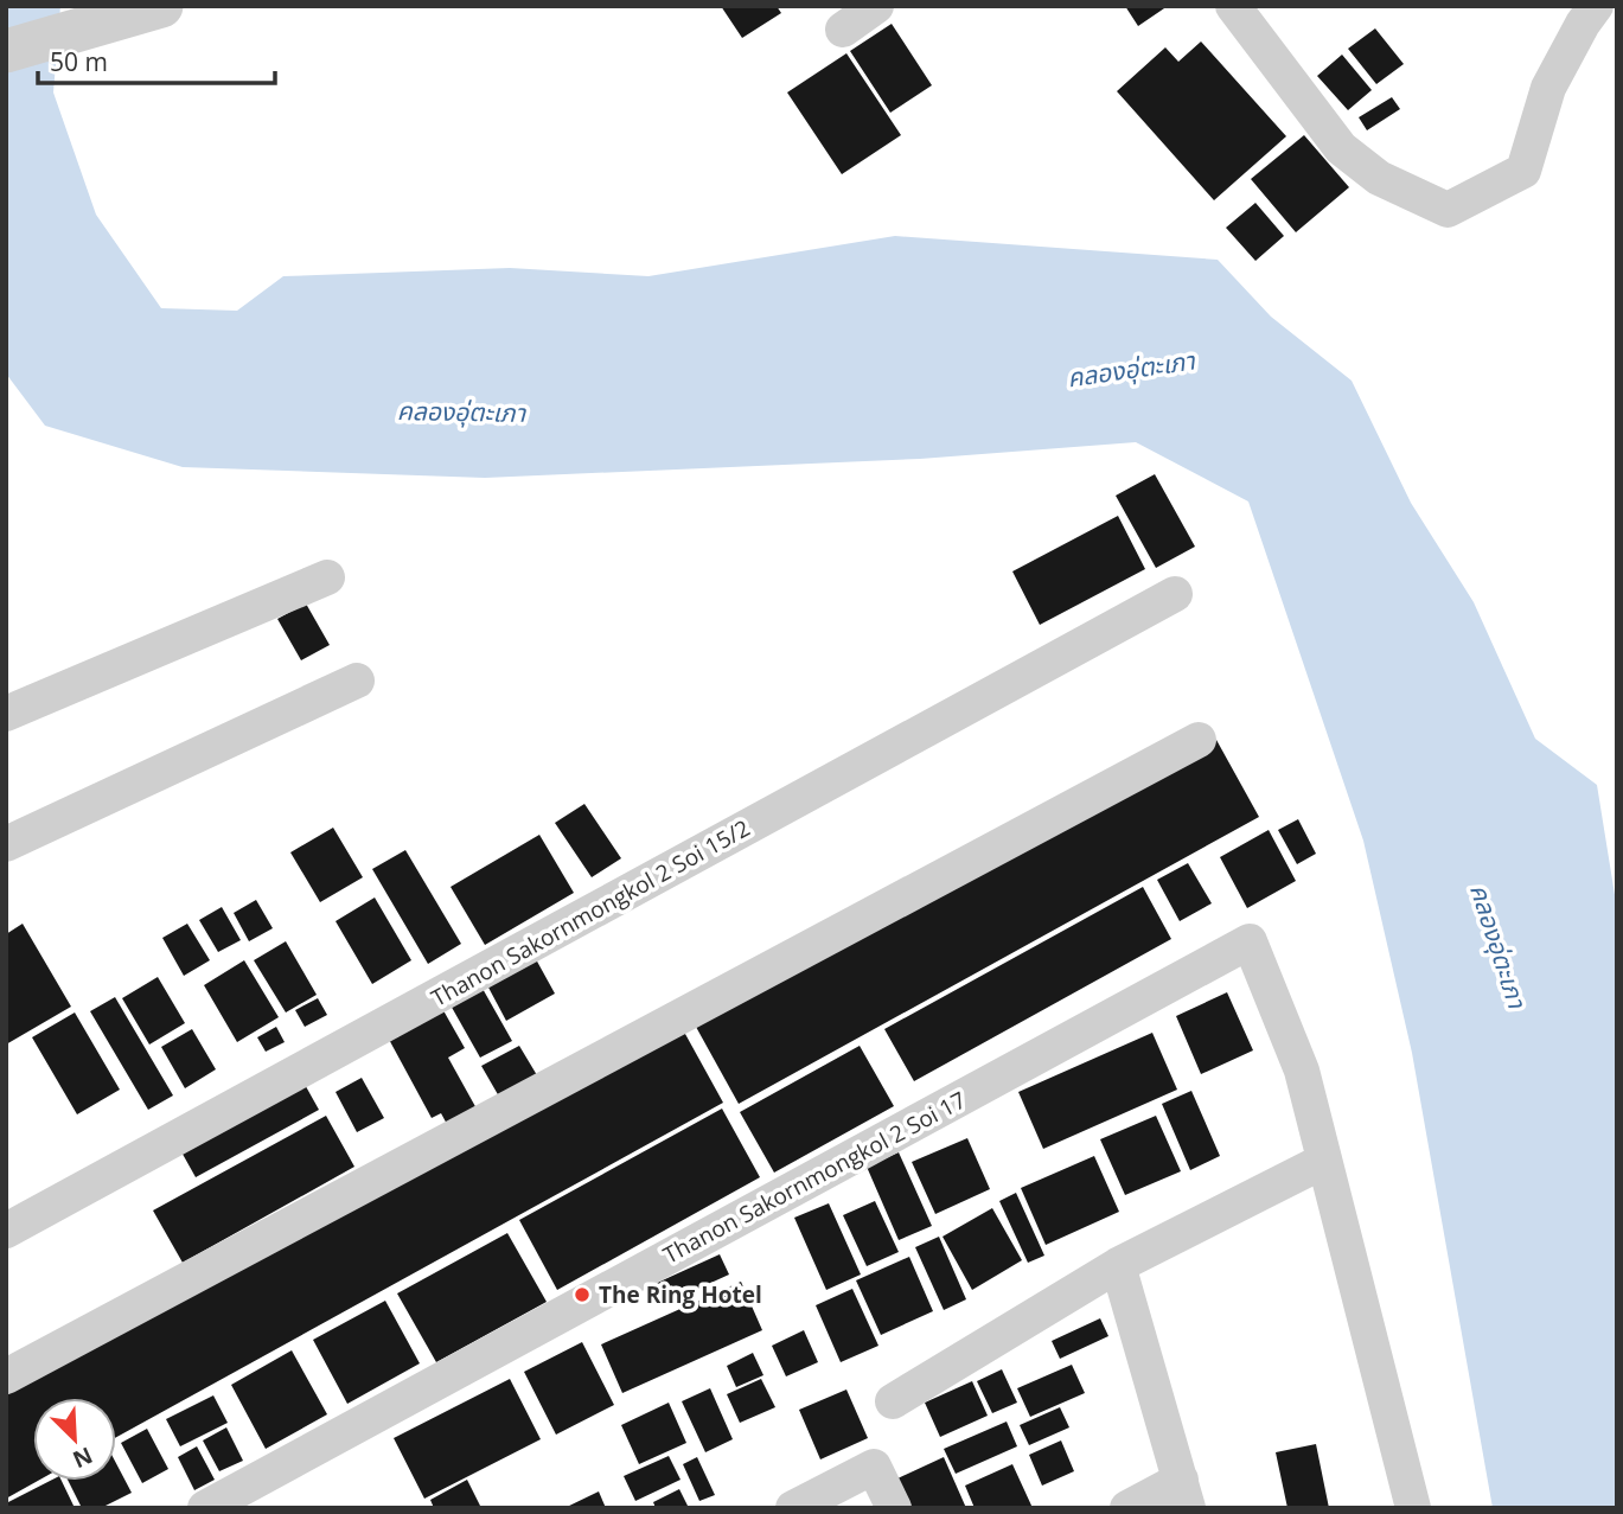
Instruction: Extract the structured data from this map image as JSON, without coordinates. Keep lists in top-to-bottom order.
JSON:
{
  "streets": {
    "street": ["Thanon Sakornmongkol 2 Soi 15/2", "Thanon Sakornmongkol 2 Soi 17"]
  },
  "water": ["คลองอุ่ตะเภา"],
  "places": ["The Ring Hotel"],
  "scale_bar": "50 m",
  "north": "bottom right"
}
